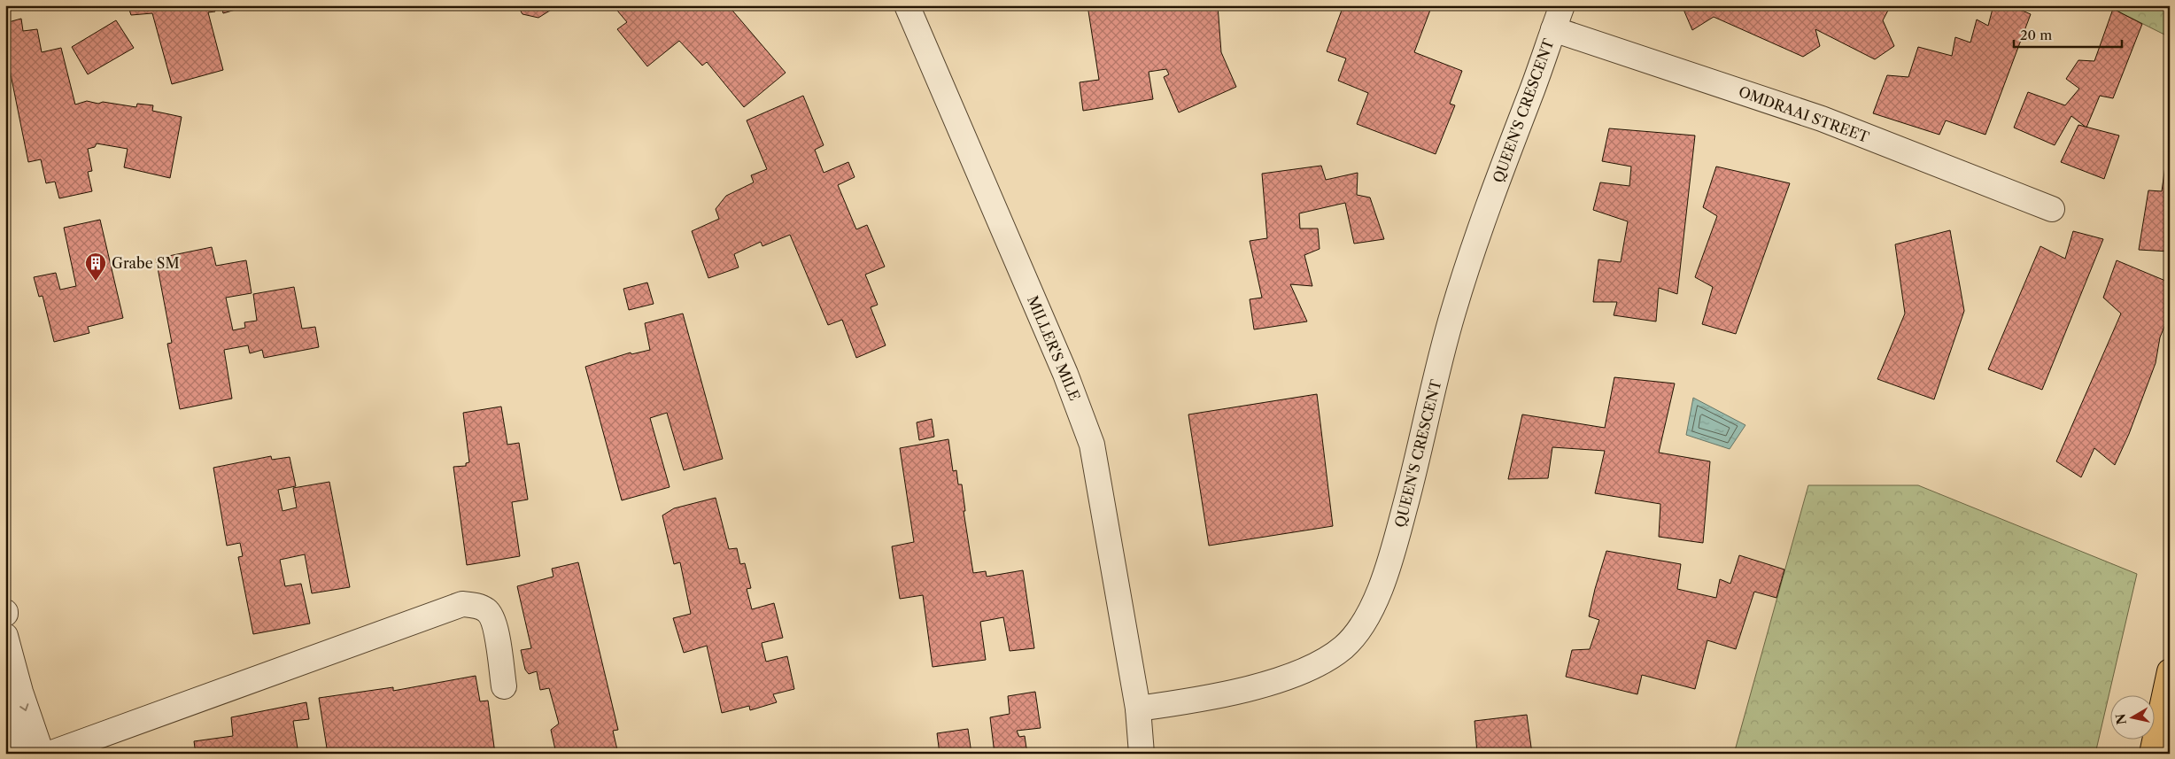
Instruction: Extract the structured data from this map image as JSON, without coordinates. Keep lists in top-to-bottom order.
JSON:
{
  "streets": {
    "street": ["QUEEN'S CRESCENT", "OMDRAAI STREET", "MILLER'S MILE"]
  },
  "crossings": [
    ["QUEEN'S CRESCENT", "OMDRAAI STREET"],
    ["QUEEN'S CRESCENT", "MILLER'S MILE"]
  ],
  "places": {
    "building": ["Grabe SM"]
  },
  "scale_bar": "20 m",
  "north": "left"
}
